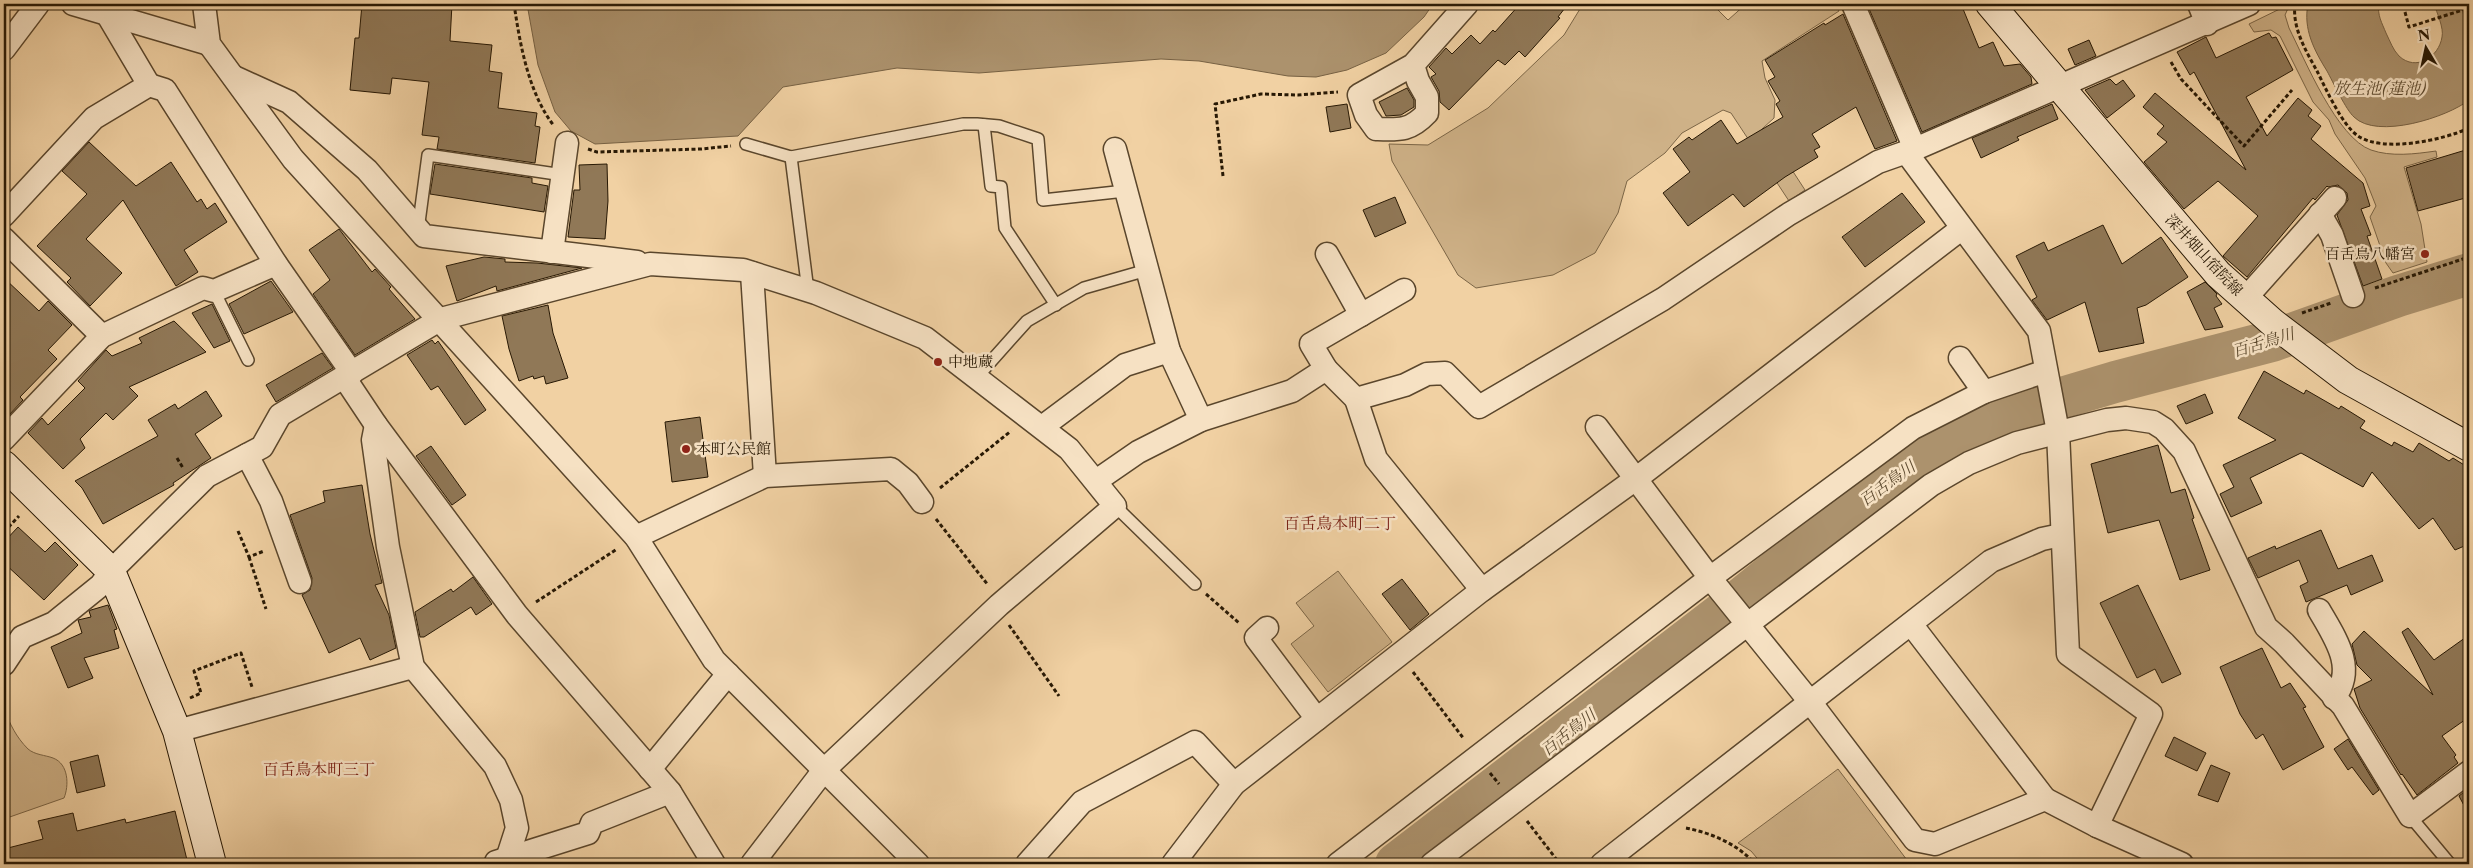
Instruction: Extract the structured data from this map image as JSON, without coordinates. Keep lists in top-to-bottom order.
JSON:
{
  "streets": {
    "main road": ["深井畑山宿院線"]
  },
  "districts": ["百舌鳥本町二丁", "百舌鳥本町三丁"],
  "water": ["放生池(蓮池)", "百舌鳥川"],
  "places": ["百舌鳥八幡宮", "中地蔵", "本町公民館"],
  "north": "top"
}
